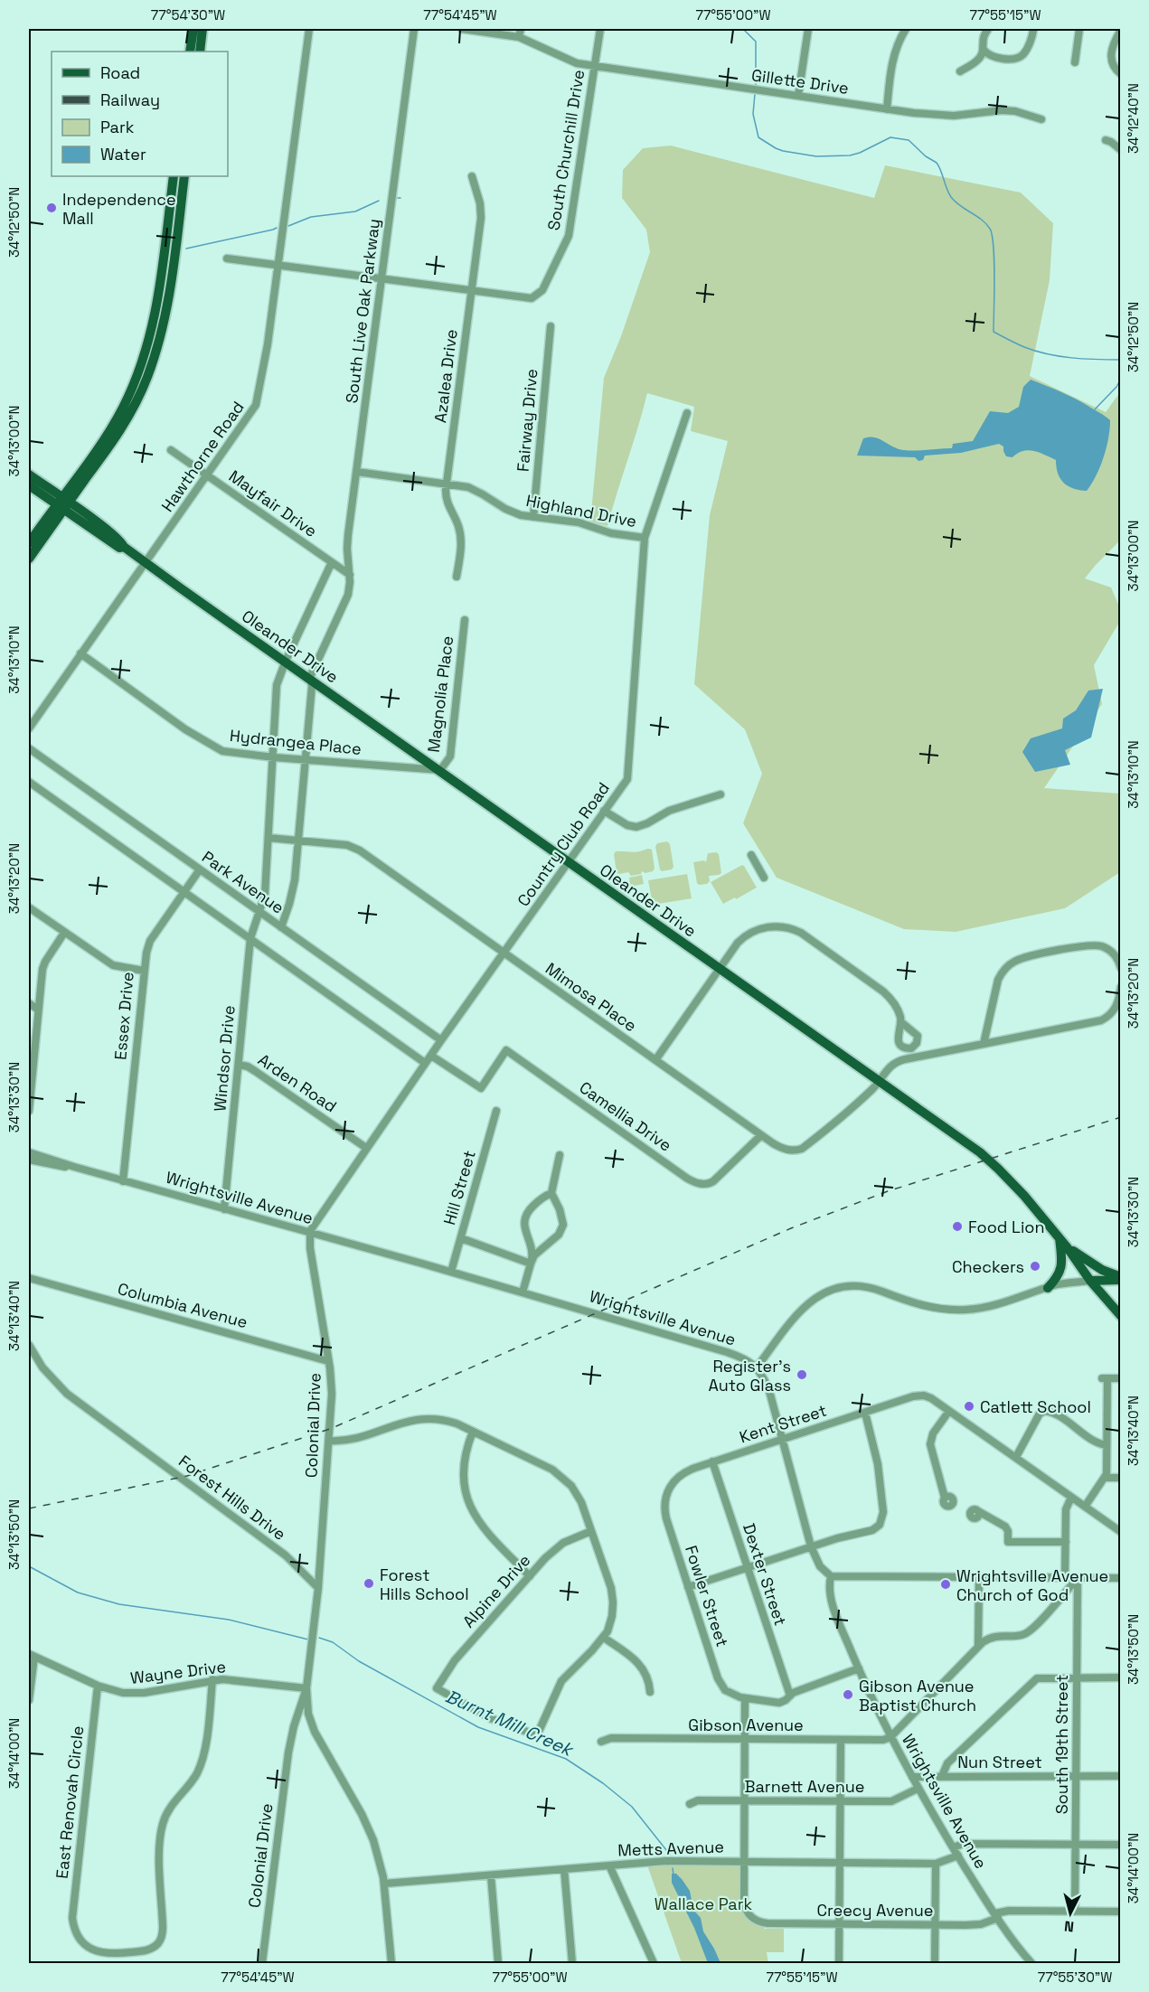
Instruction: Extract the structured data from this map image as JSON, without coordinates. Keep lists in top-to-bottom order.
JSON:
{
  "streets": {
    "main road": ["Oleander Drive"],
    "street": [
      "Gillette Drive",
      "South Churchill Drive",
      "South Live Oak Parkway",
      "Azalea Drive",
      "Fairway Drive",
      "Hawthorne Road",
      "Mayfair Drive",
      "Highland Drive",
      "Magnolia Place",
      "Hydrangea Place",
      "Country Club Road",
      "Park Avenue",
      "Mimosa Place",
      "Essex Drive",
      "Windsor Drive",
      "Arden Road",
      "Camellia Drive",
      "Hill Street",
      "Wrightsville Avenue",
      "Columbia Avenue",
      "Kent Street",
      "Colonial Drive",
      "Forest Hills Drive",
      "Dexter Street",
      "Alpine Drive",
      "Fowler Street",
      "Wayne Drive",
      "Gibson Avenue",
      "South 19th Street",
      "Nun Street",
      "Barnett Avenue",
      "East Renovah Circle",
      "Metts Avenue",
      "Creecy Avenue"
    ]
  },
  "crossings": [
    ["Gillette Drive", "South Churchill Drive"],
    ["South Churchill Drive", "Azalea Drive"],
    ["South Live Oak Parkway", "Highland Drive"],
    ["South Live Oak Parkway", "Oleander Drive"],
    ["South Live Oak Parkway", "Hydrangea Place"],
    ["South Live Oak Parkway", "Park Avenue"],
    ["South Live Oak Parkway", "Mimosa Place"],
    ["Azalea Drive", "Highland Drive"],
    ["Fairway Drive", "Highland Drive"],
    ["Hawthorne Road", "Mayfair Drive"],
    ["Hawthorne Road", "Oleander Drive"],
    ["Hawthorne Road", "Hydrangea Place"],
    ["Mayfair Drive", "Windsor Drive"],
    ["Highland Drive", "Country Club Road"],
    ["Oleander Drive", "Magnolia Place"],
    ["Oleander Drive", "Hydrangea Place"],
    ["Oleander Drive", "Country Club Road"],
    ["Oleander Drive", "Mimosa Place"],
    ["Oleander Drive", "Windsor Drive"],
    ["Magnolia Place", "Hydrangea Place"],
    ["Hydrangea Place", "Windsor Drive"],
    ["Country Club Road", "Park Avenue"],
    ["Country Club Road", "Mimosa Place"],
    ["Country Club Road", "Arden Road"],
    ["Country Club Road", "Camellia Drive"],
    ["Country Club Road", "Wrightsville Avenue"],
    ["Country Club Road", "Colonial Drive"],
    ["Park Avenue", "Essex Drive"],
    ["Park Avenue", "Windsor Drive"],
    ["Mimosa Place", "Windsor Drive"],
    ["Mimosa Place", "Camellia Drive"],
    ["Essex Drive", "Wrightsville Avenue"],
    ["Windsor Drive", "Arden Road"],
    ["Windsor Drive", "Wrightsville Avenue"],
    ["Hill Street", "Wrightsville Avenue"],
    ["Wrightsville Avenue", "Colonial Drive"],
    ["Wrightsville Avenue", "Gibson Avenue"],
    ["Wrightsville Avenue", "Nun Street"],
    ["Wrightsville Avenue", "Barnett Avenue"],
    ["Wrightsville Avenue", "Metts Avenue"],
    ["Wrightsville Avenue", "Creecy Avenue"],
    ["Columbia Avenue", "Colonial Drive"],
    ["Kent Street", "Dexter Street"],
    ["Kent Street", "Fowler Street"],
    ["Colonial Drive", "Forest Hills Drive"],
    ["Colonial Drive", "Wayne Drive"],
    ["Wayne Drive", "East Renovah Circle"],
    ["South 19th Street", "Nun Street"],
    ["South 19th Street", "Creecy Avenue"],
    ["Metts Avenue", "Creecy Avenue"]
  ],
  "water": ["Burnt Mill Creek"],
  "parks": ["Wallace Park"],
  "places": [
    "Independence Mall",
    "Food Lion",
    "Checkers",
    "Register's Auto Glass",
    "Catlett School",
    "Forest Hills School",
    "Wrightsville Avenue Church of God",
    "Gibson Avenue Baptist Church"
  ],
  "legend": [
    "Road",
    "Railway",
    "Park",
    "Water"
  ],
  "north": "bottom",
  "coordinates": [
    "77°54'30\"W",
    "77°54'45\"W",
    "77°55'00\"W",
    "77°55'15\"W",
    "34°12'40\"N",
    "34°12'50\"N",
    "34°13'00\"N",
    "34°13'10\"N",
    "34°13'20\"N",
    "34°13'30\"N",
    "34°13'40\"N",
    "34°13'50\"N",
    "34°14'00\"N",
    "77°55'30\"W"
  ]
}
